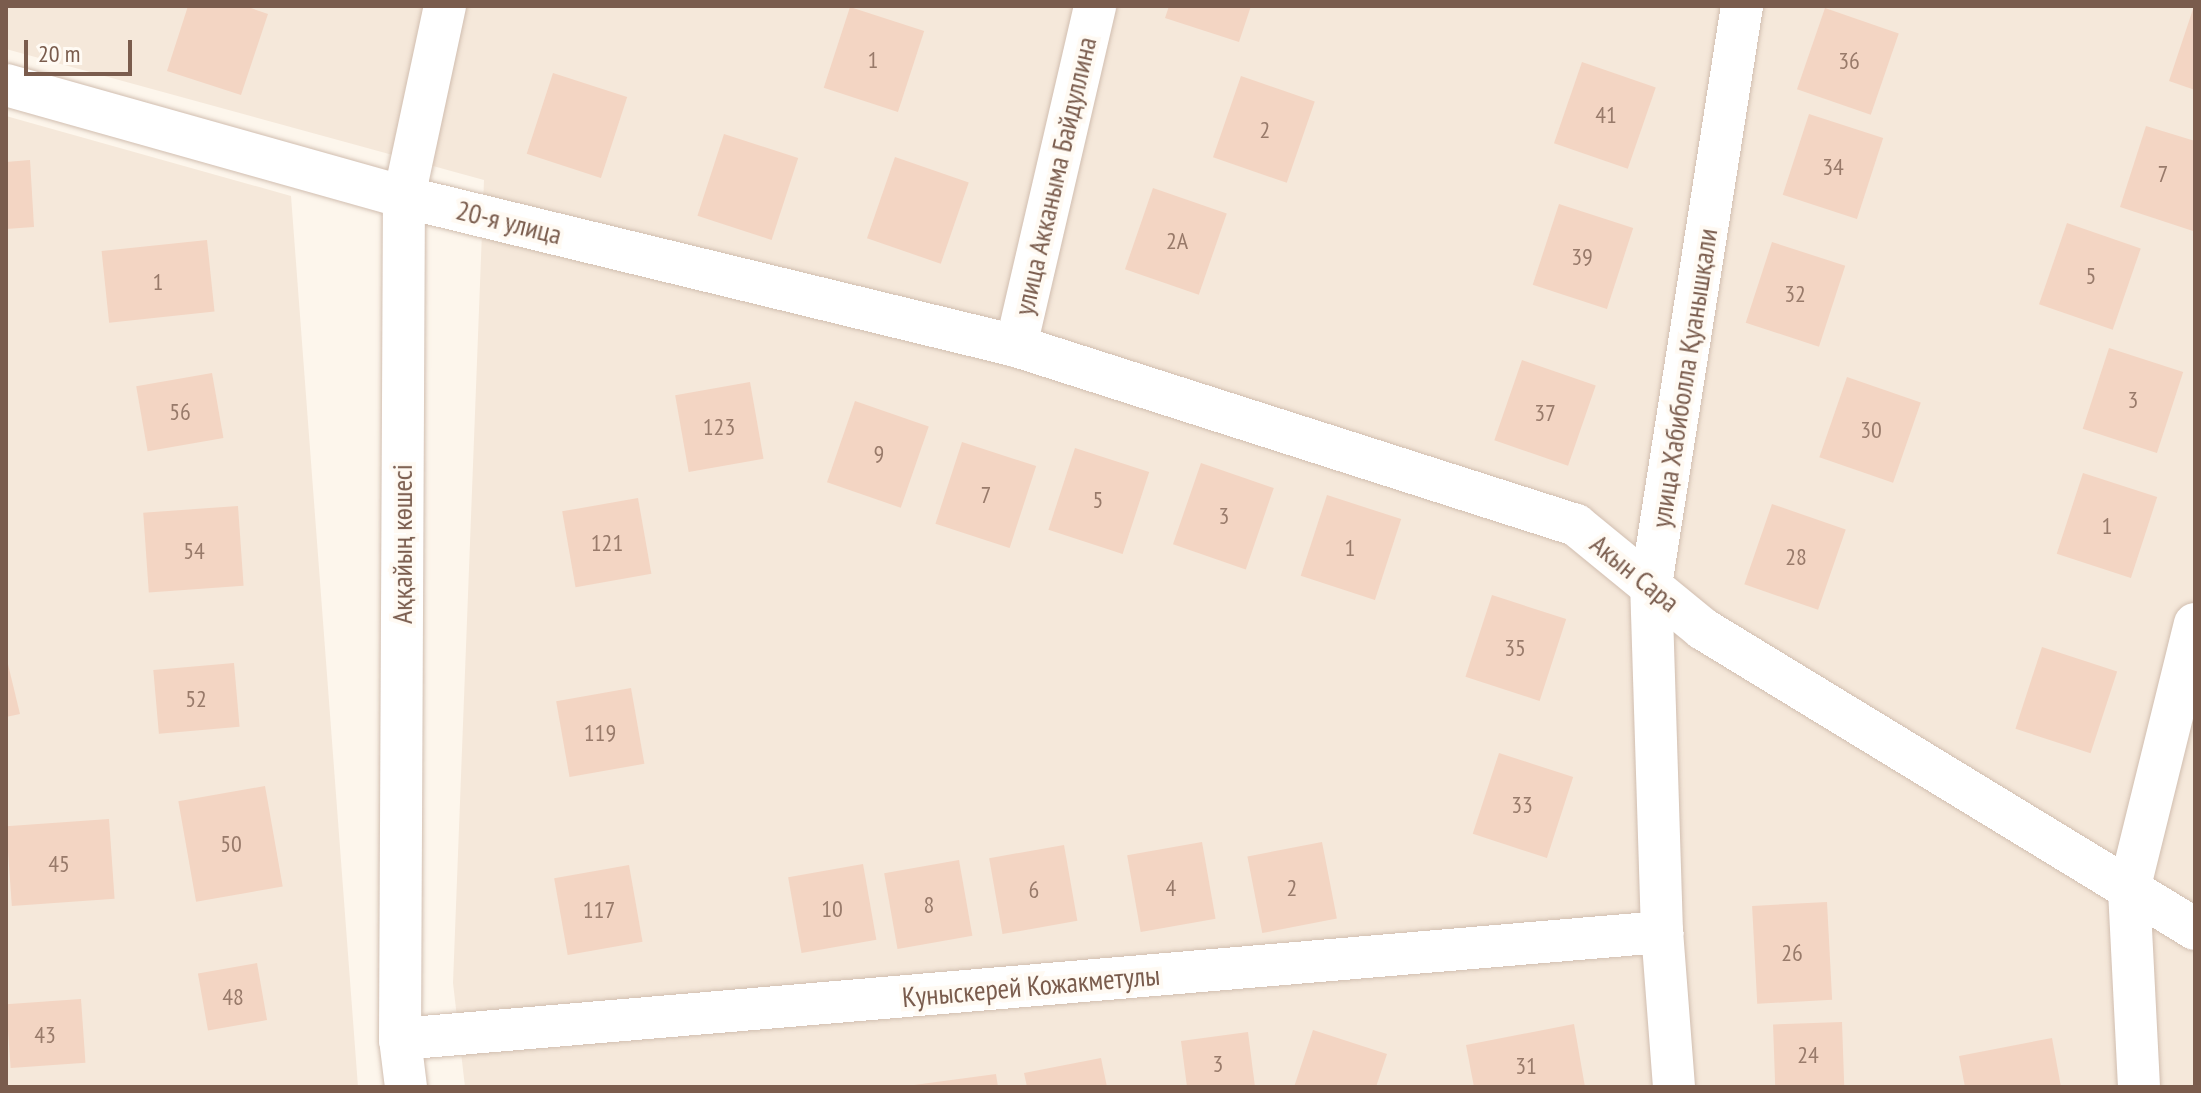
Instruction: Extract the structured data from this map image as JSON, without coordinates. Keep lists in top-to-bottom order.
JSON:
{
  "streets": {
    "street": [
      "улица Акканыма Байдуллина",
      "20-я улица",
      "улица Хабиболла Қуанышқали",
      "Аққайың көшесі",
      "Акын Сара",
      "Куныскерей Кожакметулы"
    ]
  },
  "crossings": [
    ["улица Акканыма Байдуллина", "20-я улица"],
    ["улица Акканыма Байдуллина", "Акын Сара"],
    ["20-я улица", "Аққайың көшесі"],
    ["20-я улица", "Акын Сара"],
    ["улица Хабиболла Қуанышқали", "Акын Сара"],
    ["улица Хабиболла Қуанышқали", "Куныскерей Кожакметулы"],
    ["Аққайың көшесі", "Куныскерей Кожакметулы"]
  ],
  "house_numbers": [
    "1",
    "36",
    "41",
    "2",
    "34",
    "7",
    "2А",
    "39",
    "5",
    "1",
    "32",
    "3",
    "56",
    "37",
    "123",
    "30",
    "9",
    "7",
    "5",
    "3",
    "1",
    "121",
    "1",
    "54",
    "28",
    "35",
    "52",
    "119",
    "33",
    "50",
    "45",
    "4",
    "2",
    "6",
    "8",
    "10",
    "117",
    "26",
    "48",
    "43",
    "24",
    "3",
    "31"
  ],
  "scale_bar": "20 m"
}
